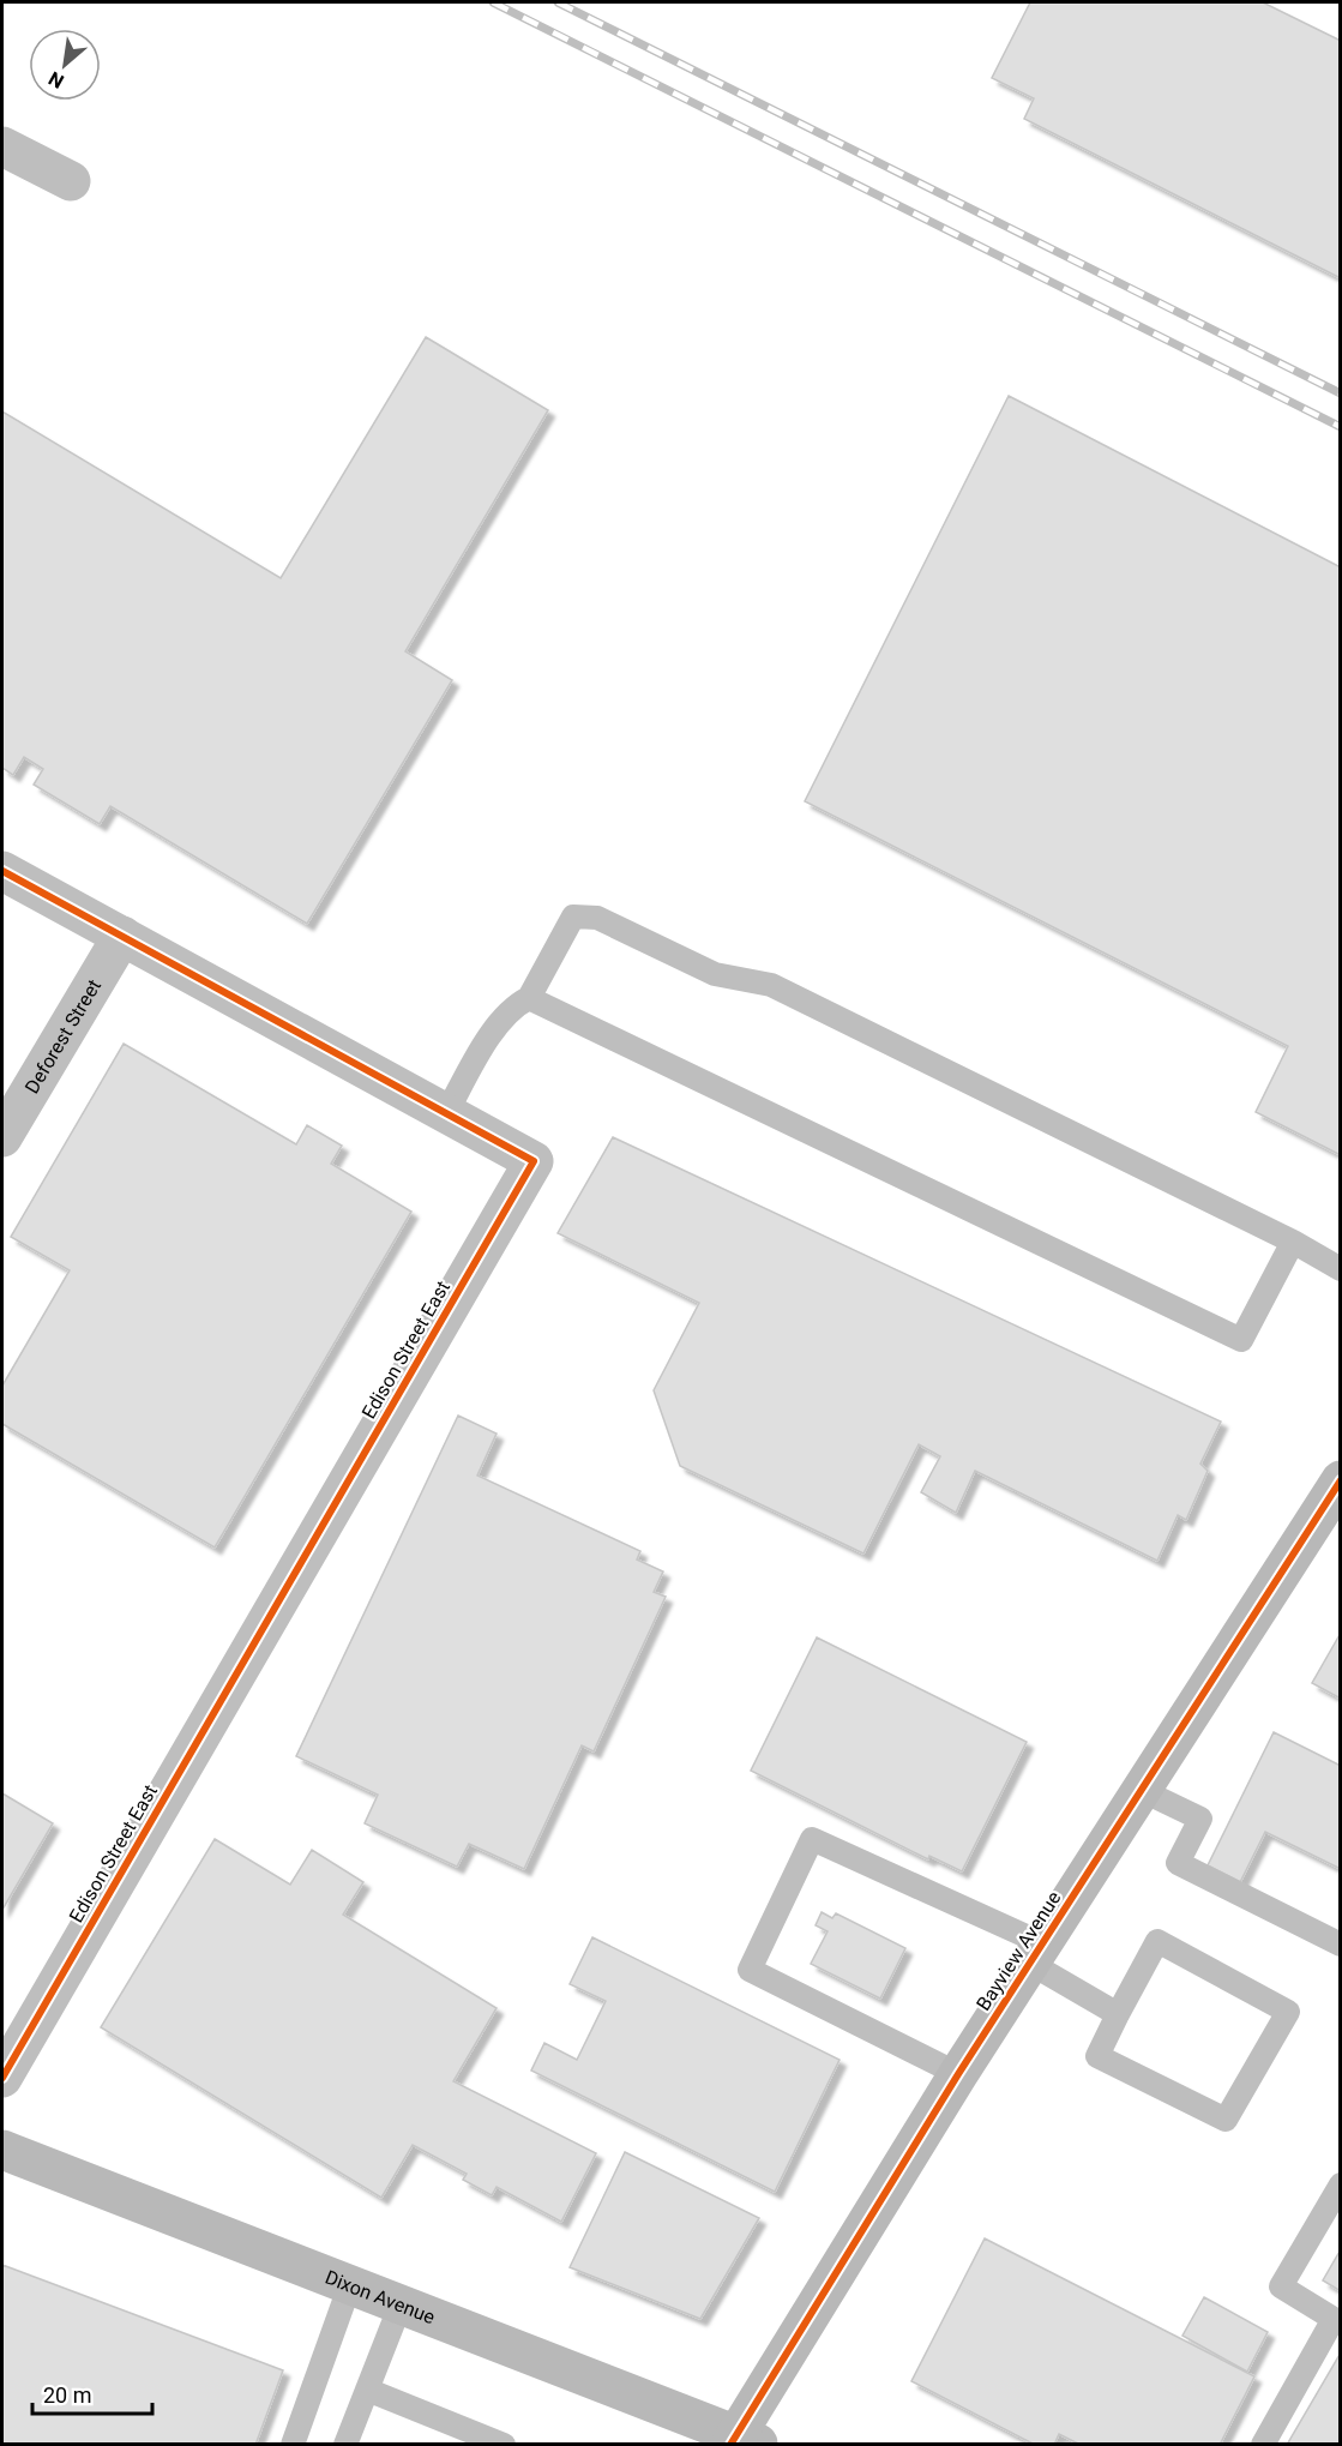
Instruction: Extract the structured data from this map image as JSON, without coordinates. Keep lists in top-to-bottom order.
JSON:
{
  "streets": {
    "street": [
      "Deforest Street",
      "Edison Street East",
      "Bayview Avenue",
      "Dixon Avenue"
    ]
  },
  "crossings": [
    ["Deforest Street", "Edison Street East"],
    ["Bayview Avenue", "Dixon Avenue"]
  ],
  "scale_bar": "20 m",
  "north": "bottom left"
}
